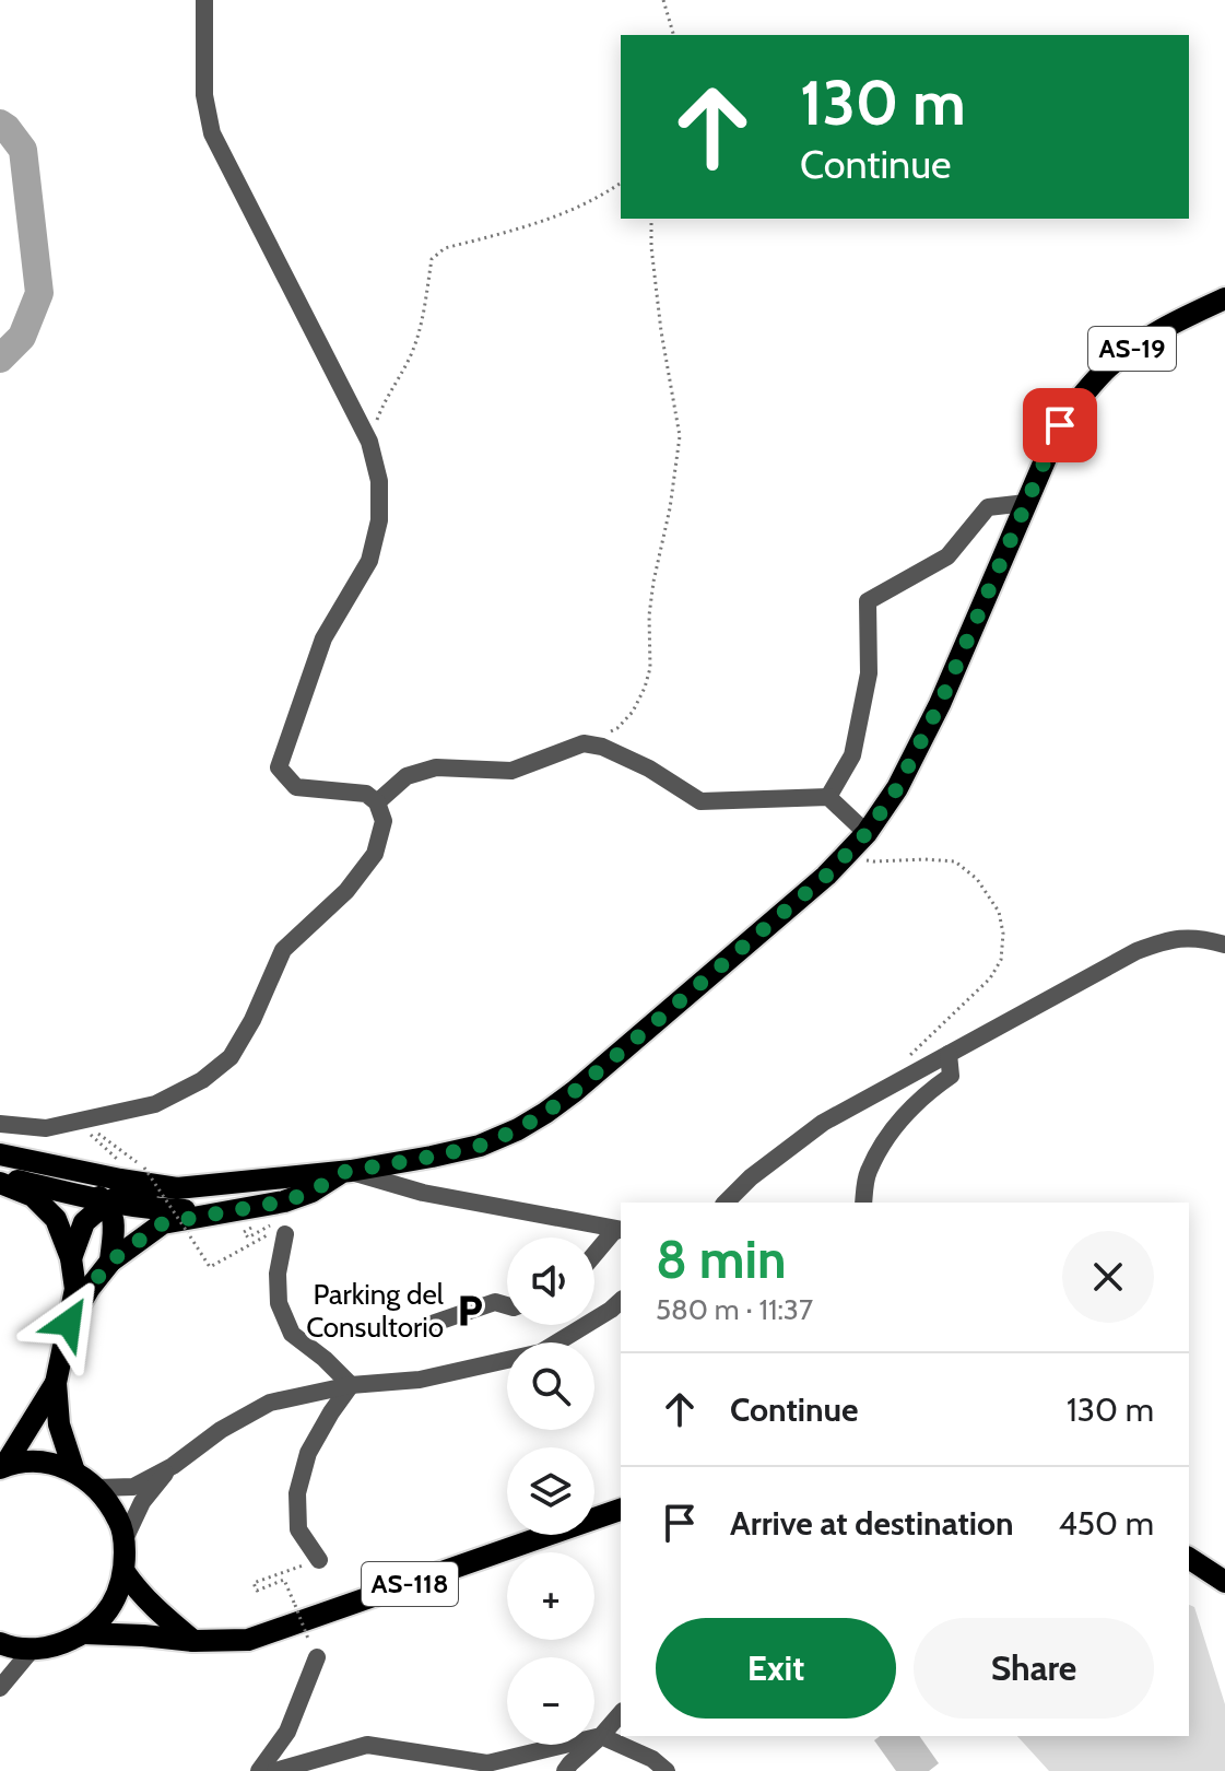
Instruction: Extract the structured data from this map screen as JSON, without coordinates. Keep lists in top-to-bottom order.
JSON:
{
  "streets": {
    "main road": ["AS-19", "AS-118"]
  },
  "places": {
    "parking": ["Parking del Consultorio"]
  },
  "page": {
    "turn": ["130 m", "Continue"],
    "heading": ["8 min", "580 m · 11:37"],
    "map_buttons": ["+", "−"],
    "list": [
      {
        "name": "Continue",
        "value": "130 m"
      },
      {
        "name": "Arrive at destination",
        "value": "450 m"
      }
    ],
    "buttons": ["Exit", "Share"]
  }
}
